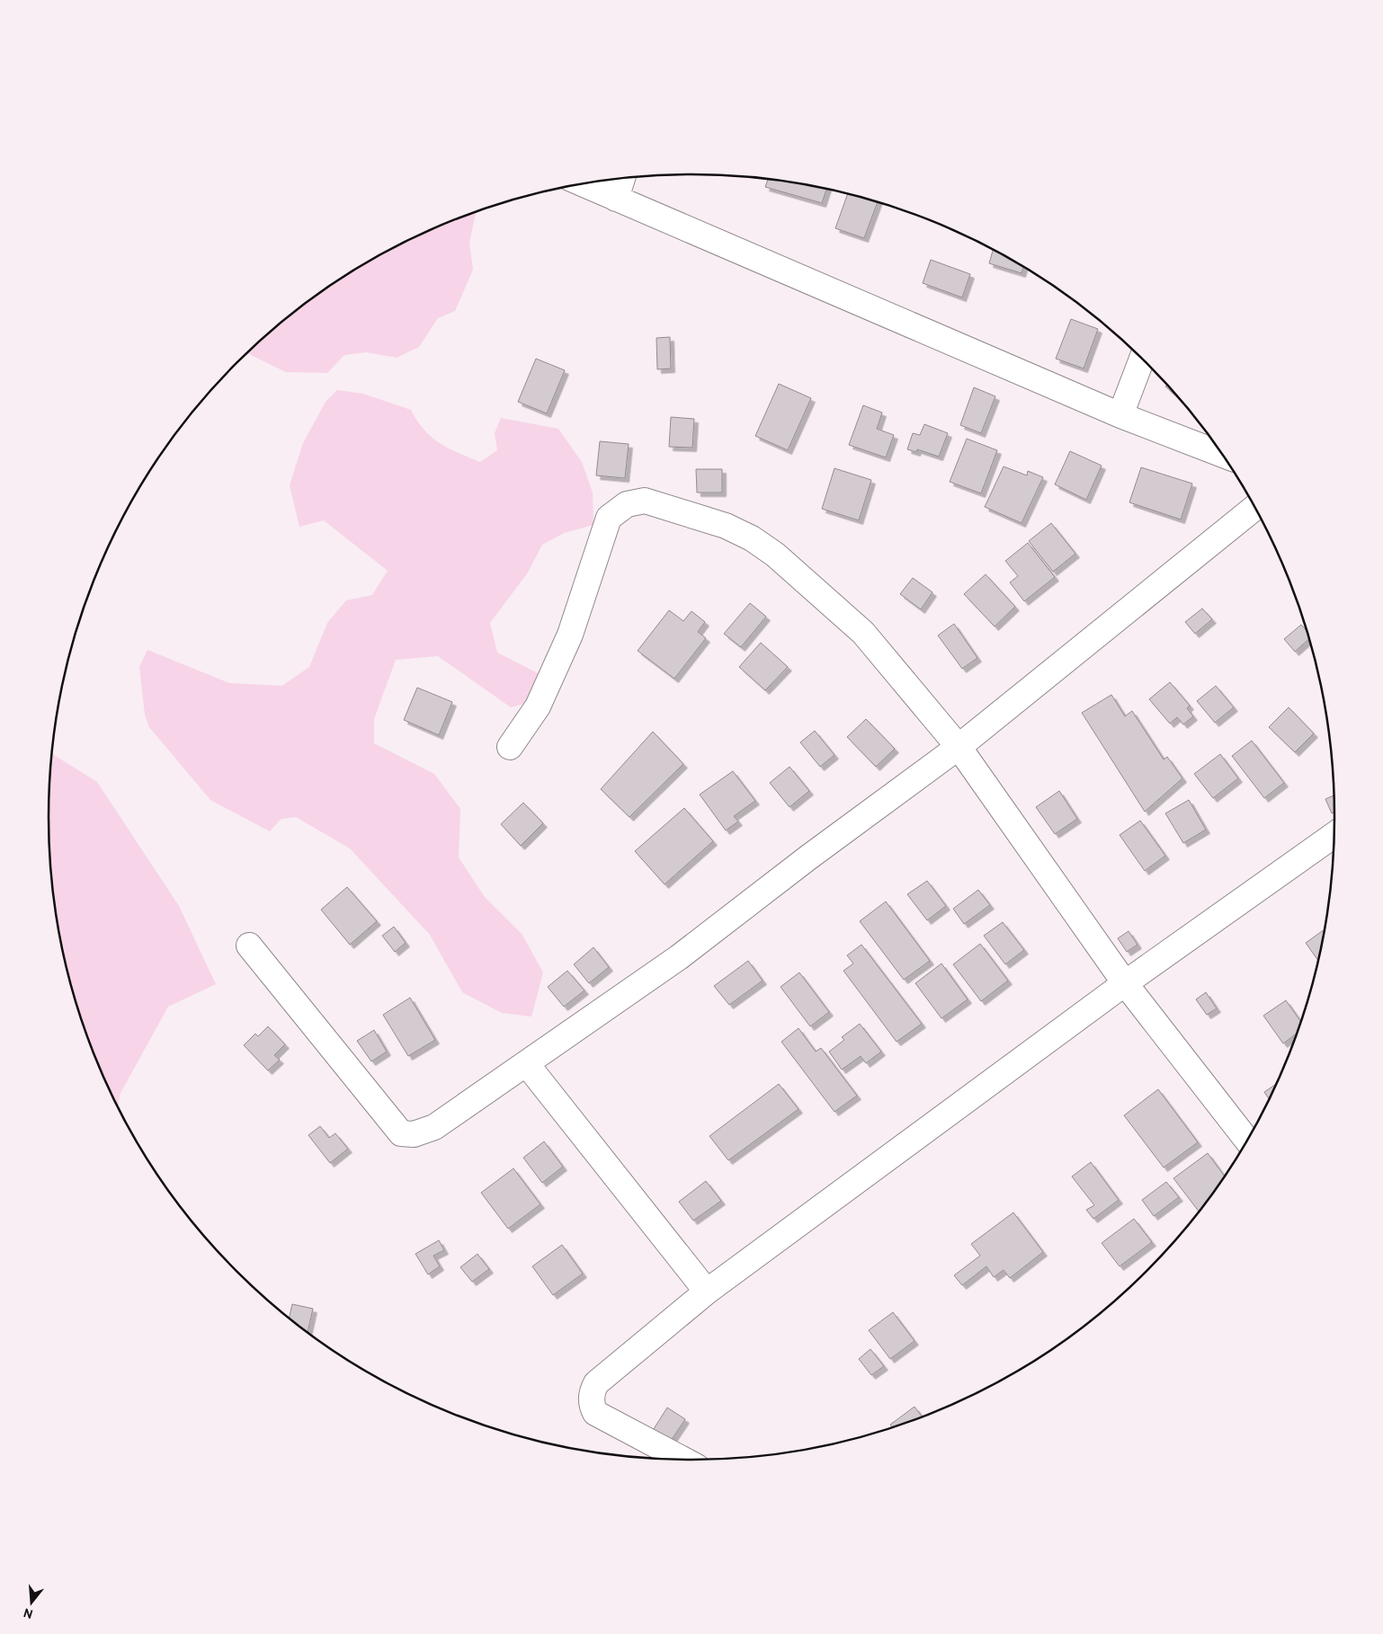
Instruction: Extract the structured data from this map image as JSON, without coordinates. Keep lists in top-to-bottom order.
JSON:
{
  "north": "bottom"
}
